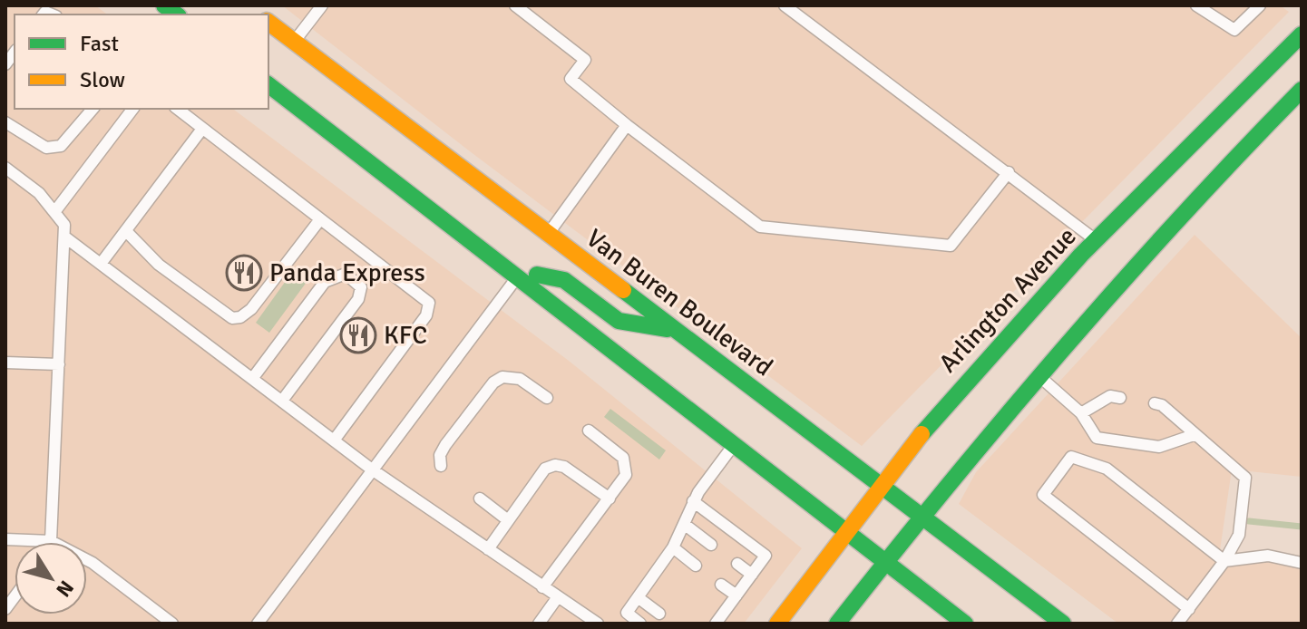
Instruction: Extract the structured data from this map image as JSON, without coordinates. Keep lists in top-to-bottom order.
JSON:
{
  "streets": {
    "main road": ["Arlington Avenue", "Van Buren Boulevard"]
  },
  "crossings": [
    ["Arlington Avenue", "Van Buren Boulevard"]
  ],
  "places": {
    "restaurant": ["Panda Express", "KFC"]
  },
  "legend": ["Fast", "Slow"],
  "north": "bottom right"
}
